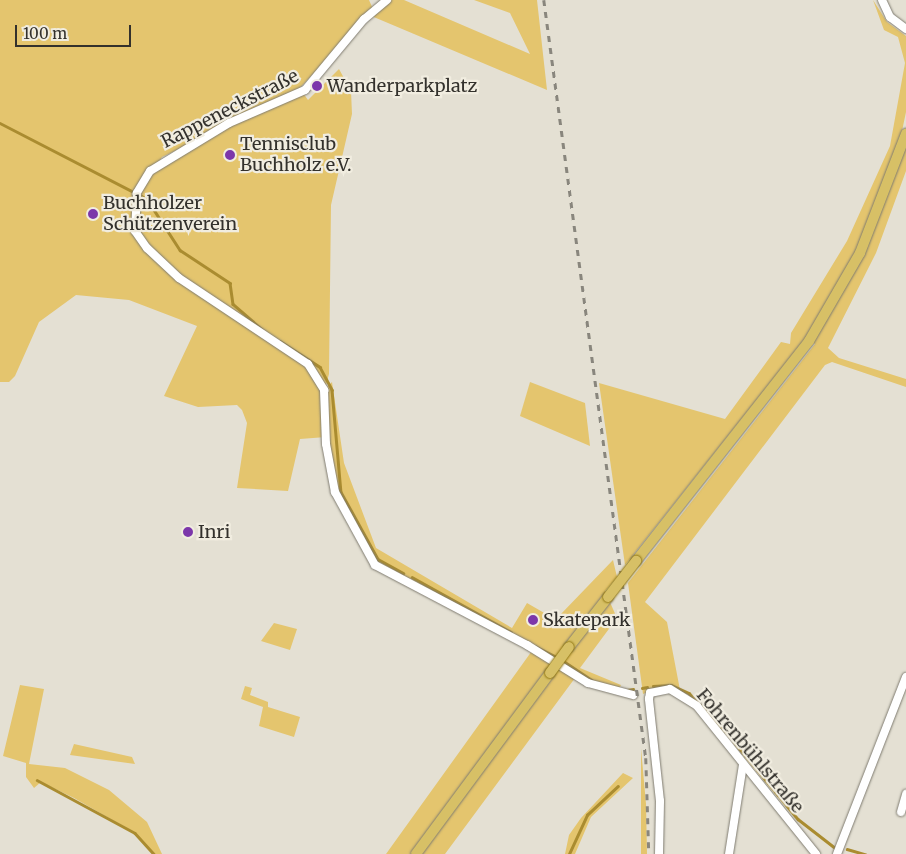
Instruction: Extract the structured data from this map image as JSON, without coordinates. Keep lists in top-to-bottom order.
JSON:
{
  "streets": {
    "street": ["Rappeneckstraße", "Fohrenbühlstraße"]
  },
  "places": [
    "Wanderparkplatz",
    "Tennisclub Buchholz e.V.",
    "Buchholzer Schützenverein",
    "Inri",
    "Skatepark"
  ],
  "scale_bar": "100 m"
}
